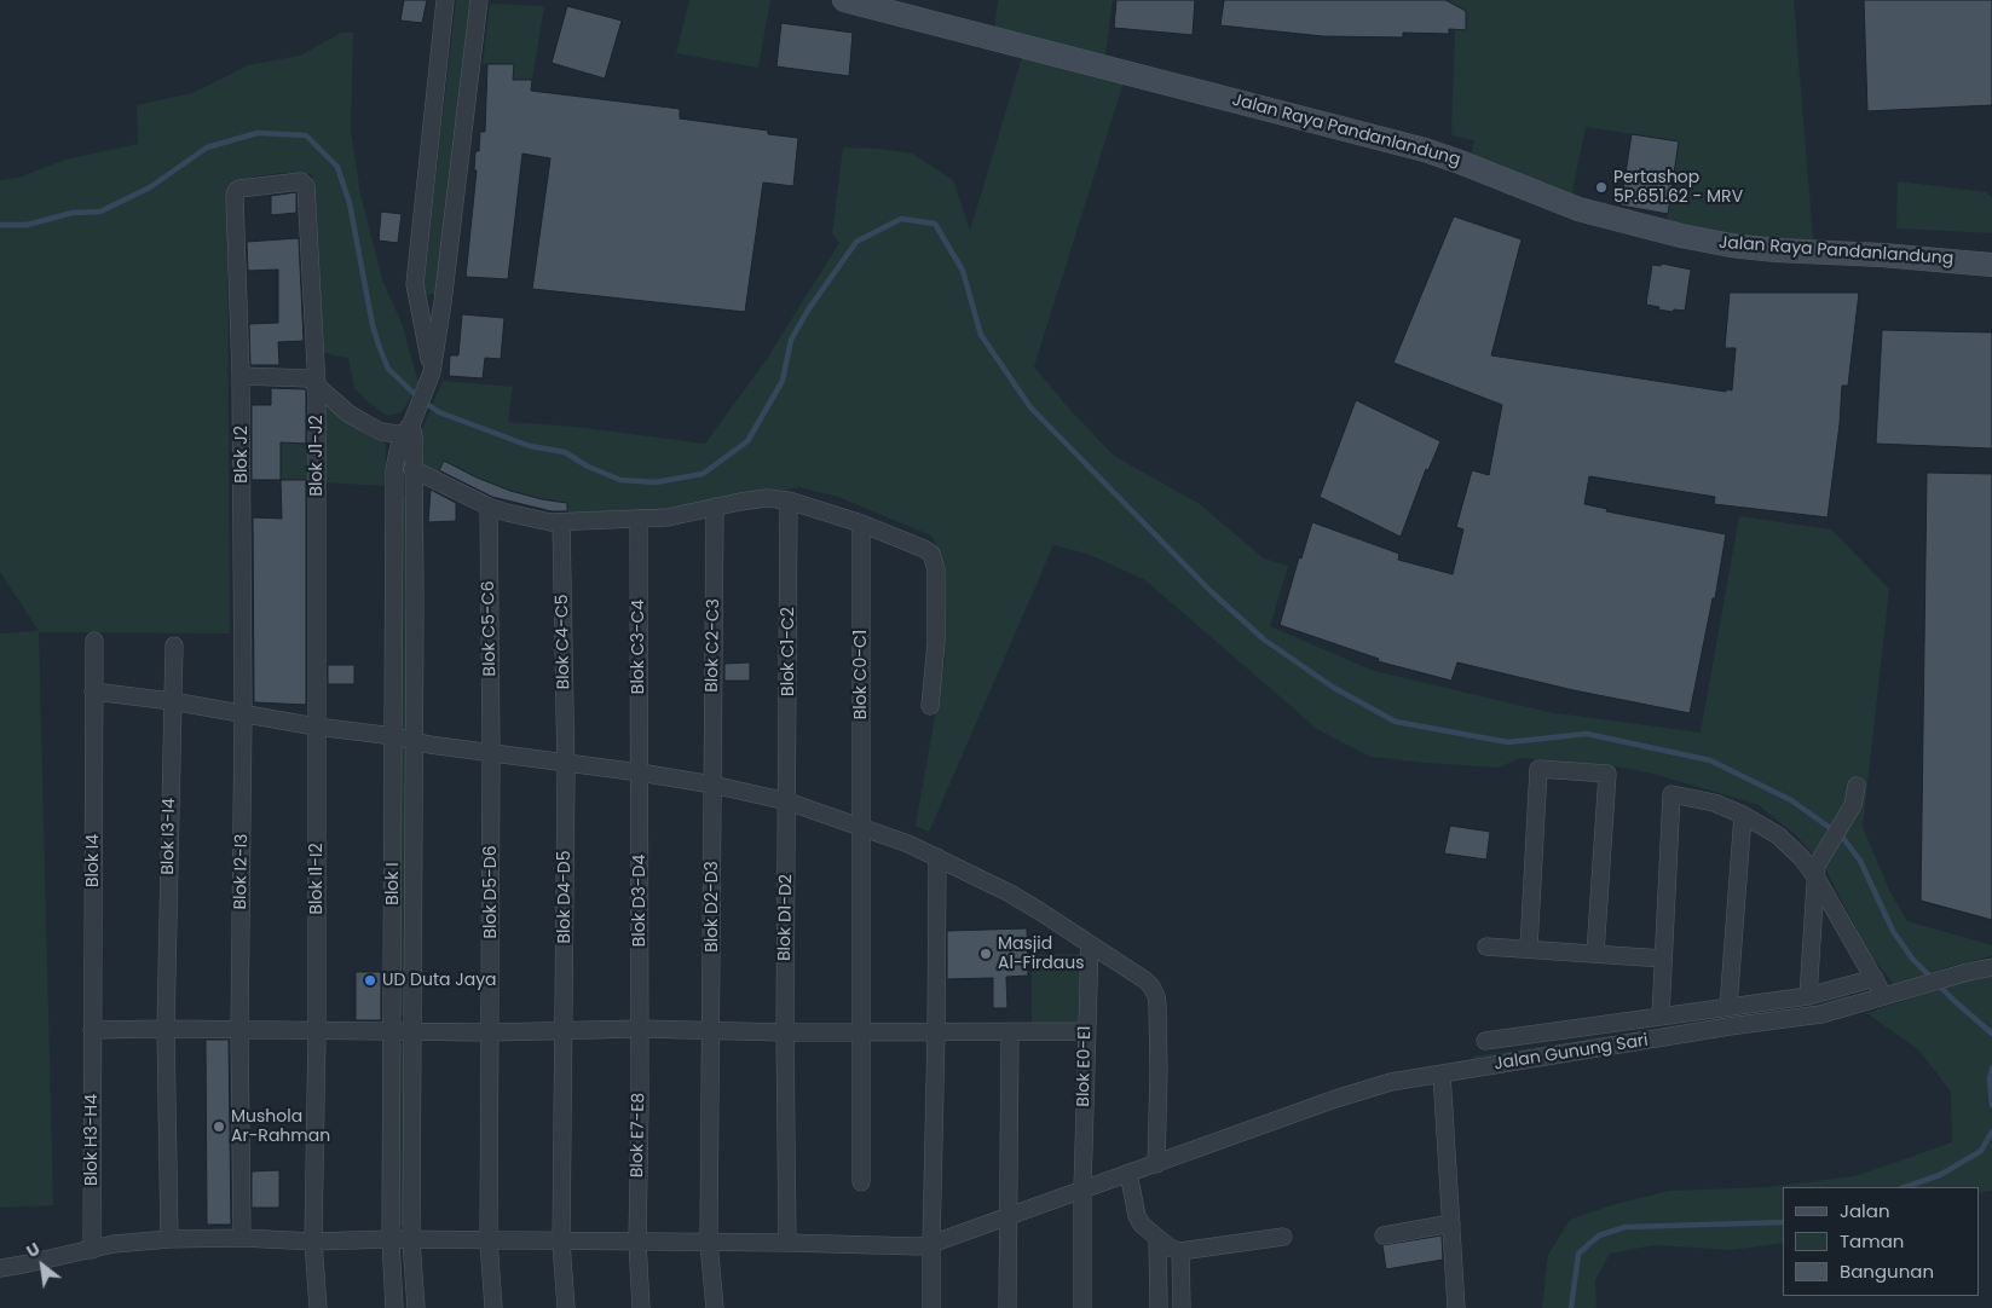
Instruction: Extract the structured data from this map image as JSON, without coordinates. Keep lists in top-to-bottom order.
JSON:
{
  "streets": {
    "street": [
      "Jalan Raya Pandanlandung",
      "Blok J2",
      "Blok J1-J2",
      "Blok C5-C6",
      "Blok C4-C5",
      "Blok C2-C3",
      "Blok C3-C4",
      "Blok C1-C2",
      "Blok C0-C1",
      "Blok I3-I4",
      "Blok I4",
      "Blok I2-I3",
      "Blok I1-I2",
      "Blok I",
      "Blok D5-D6",
      "Blok D4-D5",
      "Blok D3-D4",
      "Blok D2-D3",
      "Blok D1-D2",
      "Jalan Gunung Sari",
      "Blok E0-E1",
      "Blok E7-E8",
      "Blok H3-H4"
    ]
  },
  "crossings": [
    ["Blok J2", "Blok J1-J2"],
    ["Blok J2", "Blok I2-I3"],
    ["Blok J1-J2", "Blok I1-I2"],
    ["Blok C5-C6", "Blok D5-D6"],
    ["Blok C4-C5", "Blok D4-D5"],
    ["Blok C2-C3", "Blok D2-D3"],
    ["Blok C3-C4", "Blok D3-D4"],
    ["Blok C1-C2", "Blok D1-D2"],
    ["Blok I3-I4", "Jalan Gunung Sari"],
    ["Blok I4", "Blok H3-H4"],
    ["Blok I2-I3", "Jalan Gunung Sari"],
    ["Blok I1-I2", "Jalan Gunung Sari"],
    ["Blok I", "Jalan Gunung Sari"],
    ["Blok D5-D6", "Jalan Gunung Sari"],
    ["Blok D4-D5", "Jalan Gunung Sari"],
    ["Blok D3-D4", "Blok E7-E8"],
    ["Blok D2-D3", "Jalan Gunung Sari"],
    ["Blok D1-D2", "Jalan Gunung Sari"],
    ["Jalan Gunung Sari", "Blok E0-E1"],
    ["Jalan Gunung Sari", "Blok E7-E8"],
    ["Jalan Gunung Sari", "Blok H3-H4"]
  ],
  "places": [
    "Pertashop 5P.651.62 - MRV",
    "Masjid Al-Firdaus",
    "UD Duta Jaya",
    "Mushola Ar-Rahman"
  ],
  "legend": ["Jalan", "Taman", "Bangunan"],
  "north": "top left"
}
